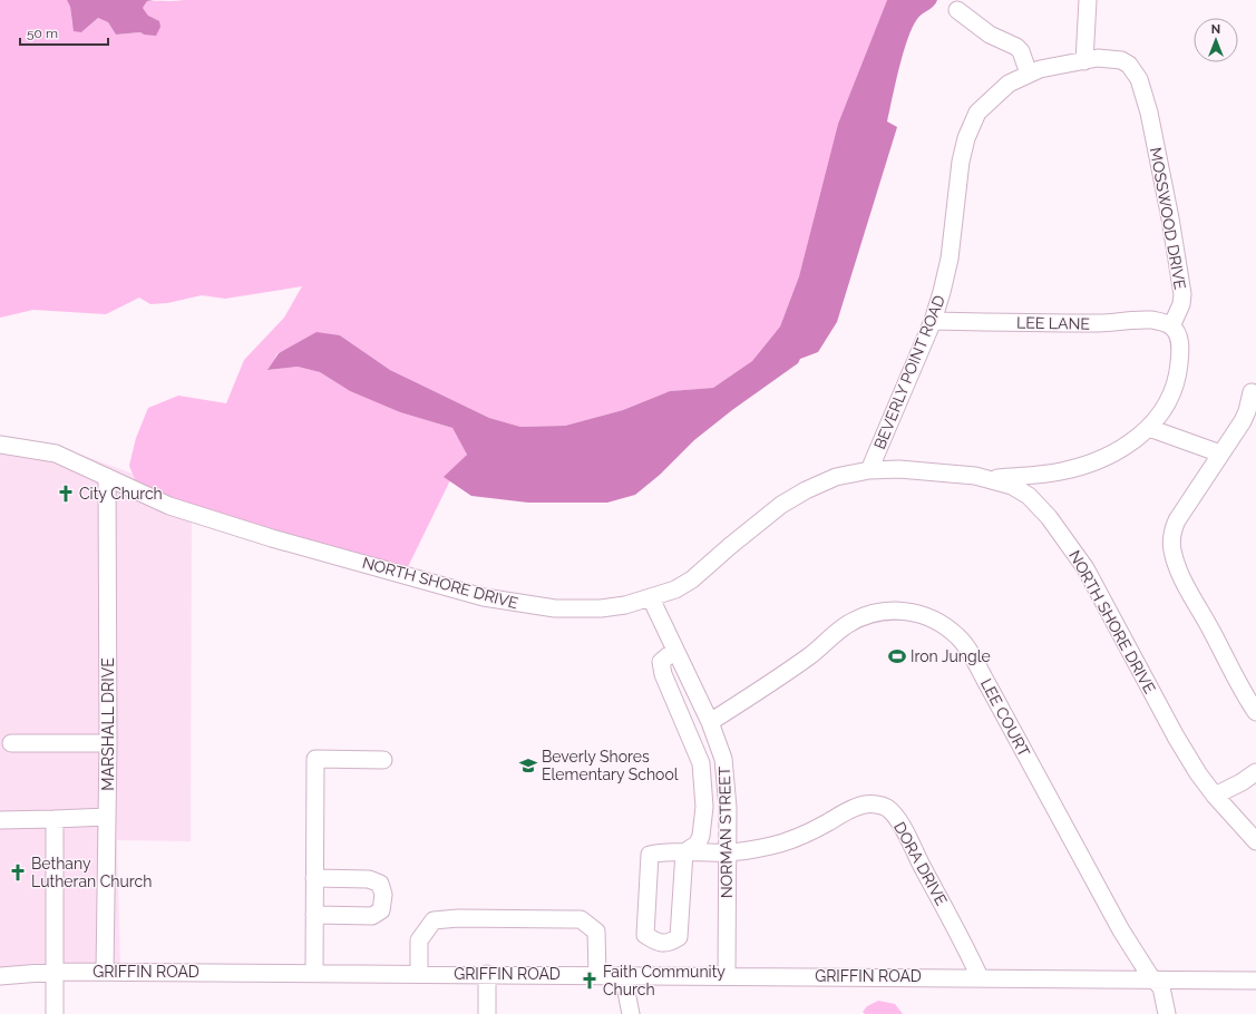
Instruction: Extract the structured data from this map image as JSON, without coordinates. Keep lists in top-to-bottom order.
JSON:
{
  "streets": {
    "street": [
      "MOSSWOOD DRIVE",
      "LEE LANE",
      "BEVERLY POINT ROAD",
      "NORTH SHORE DRIVE",
      "LEE COURT",
      "MARSHALL DRIVE",
      "NORMAN STREET",
      "DORA DRIVE",
      "GRIFFIN ROAD"
    ]
  },
  "crossings": [
    ["MOSSWOOD DRIVE", "LEE LANE"],
    ["MOSSWOOD DRIVE", "BEVERLY POINT ROAD"],
    ["LEE LANE", "BEVERLY POINT ROAD"],
    ["BEVERLY POINT ROAD", "NORTH SHORE DRIVE"],
    ["NORTH SHORE DRIVE", "MARSHALL DRIVE"],
    ["NORTH SHORE DRIVE", "NORMAN STREET"],
    ["LEE COURT", "NORMAN STREET"],
    ["LEE COURT", "GRIFFIN ROAD"],
    ["MARSHALL DRIVE", "GRIFFIN ROAD"],
    ["NORMAN STREET", "DORA DRIVE"],
    ["NORMAN STREET", "GRIFFIN ROAD"],
    ["DORA DRIVE", "GRIFFIN ROAD"]
  ],
  "places": {
    "church": ["City Church", "Bethany Lutheran Church", "Faith Community Church"],
    "sports": ["Iron Jungle"],
    "school or university": ["Beverly Shores Elementary School"]
  },
  "scale_bar": "50 m",
  "north": "top"
}
